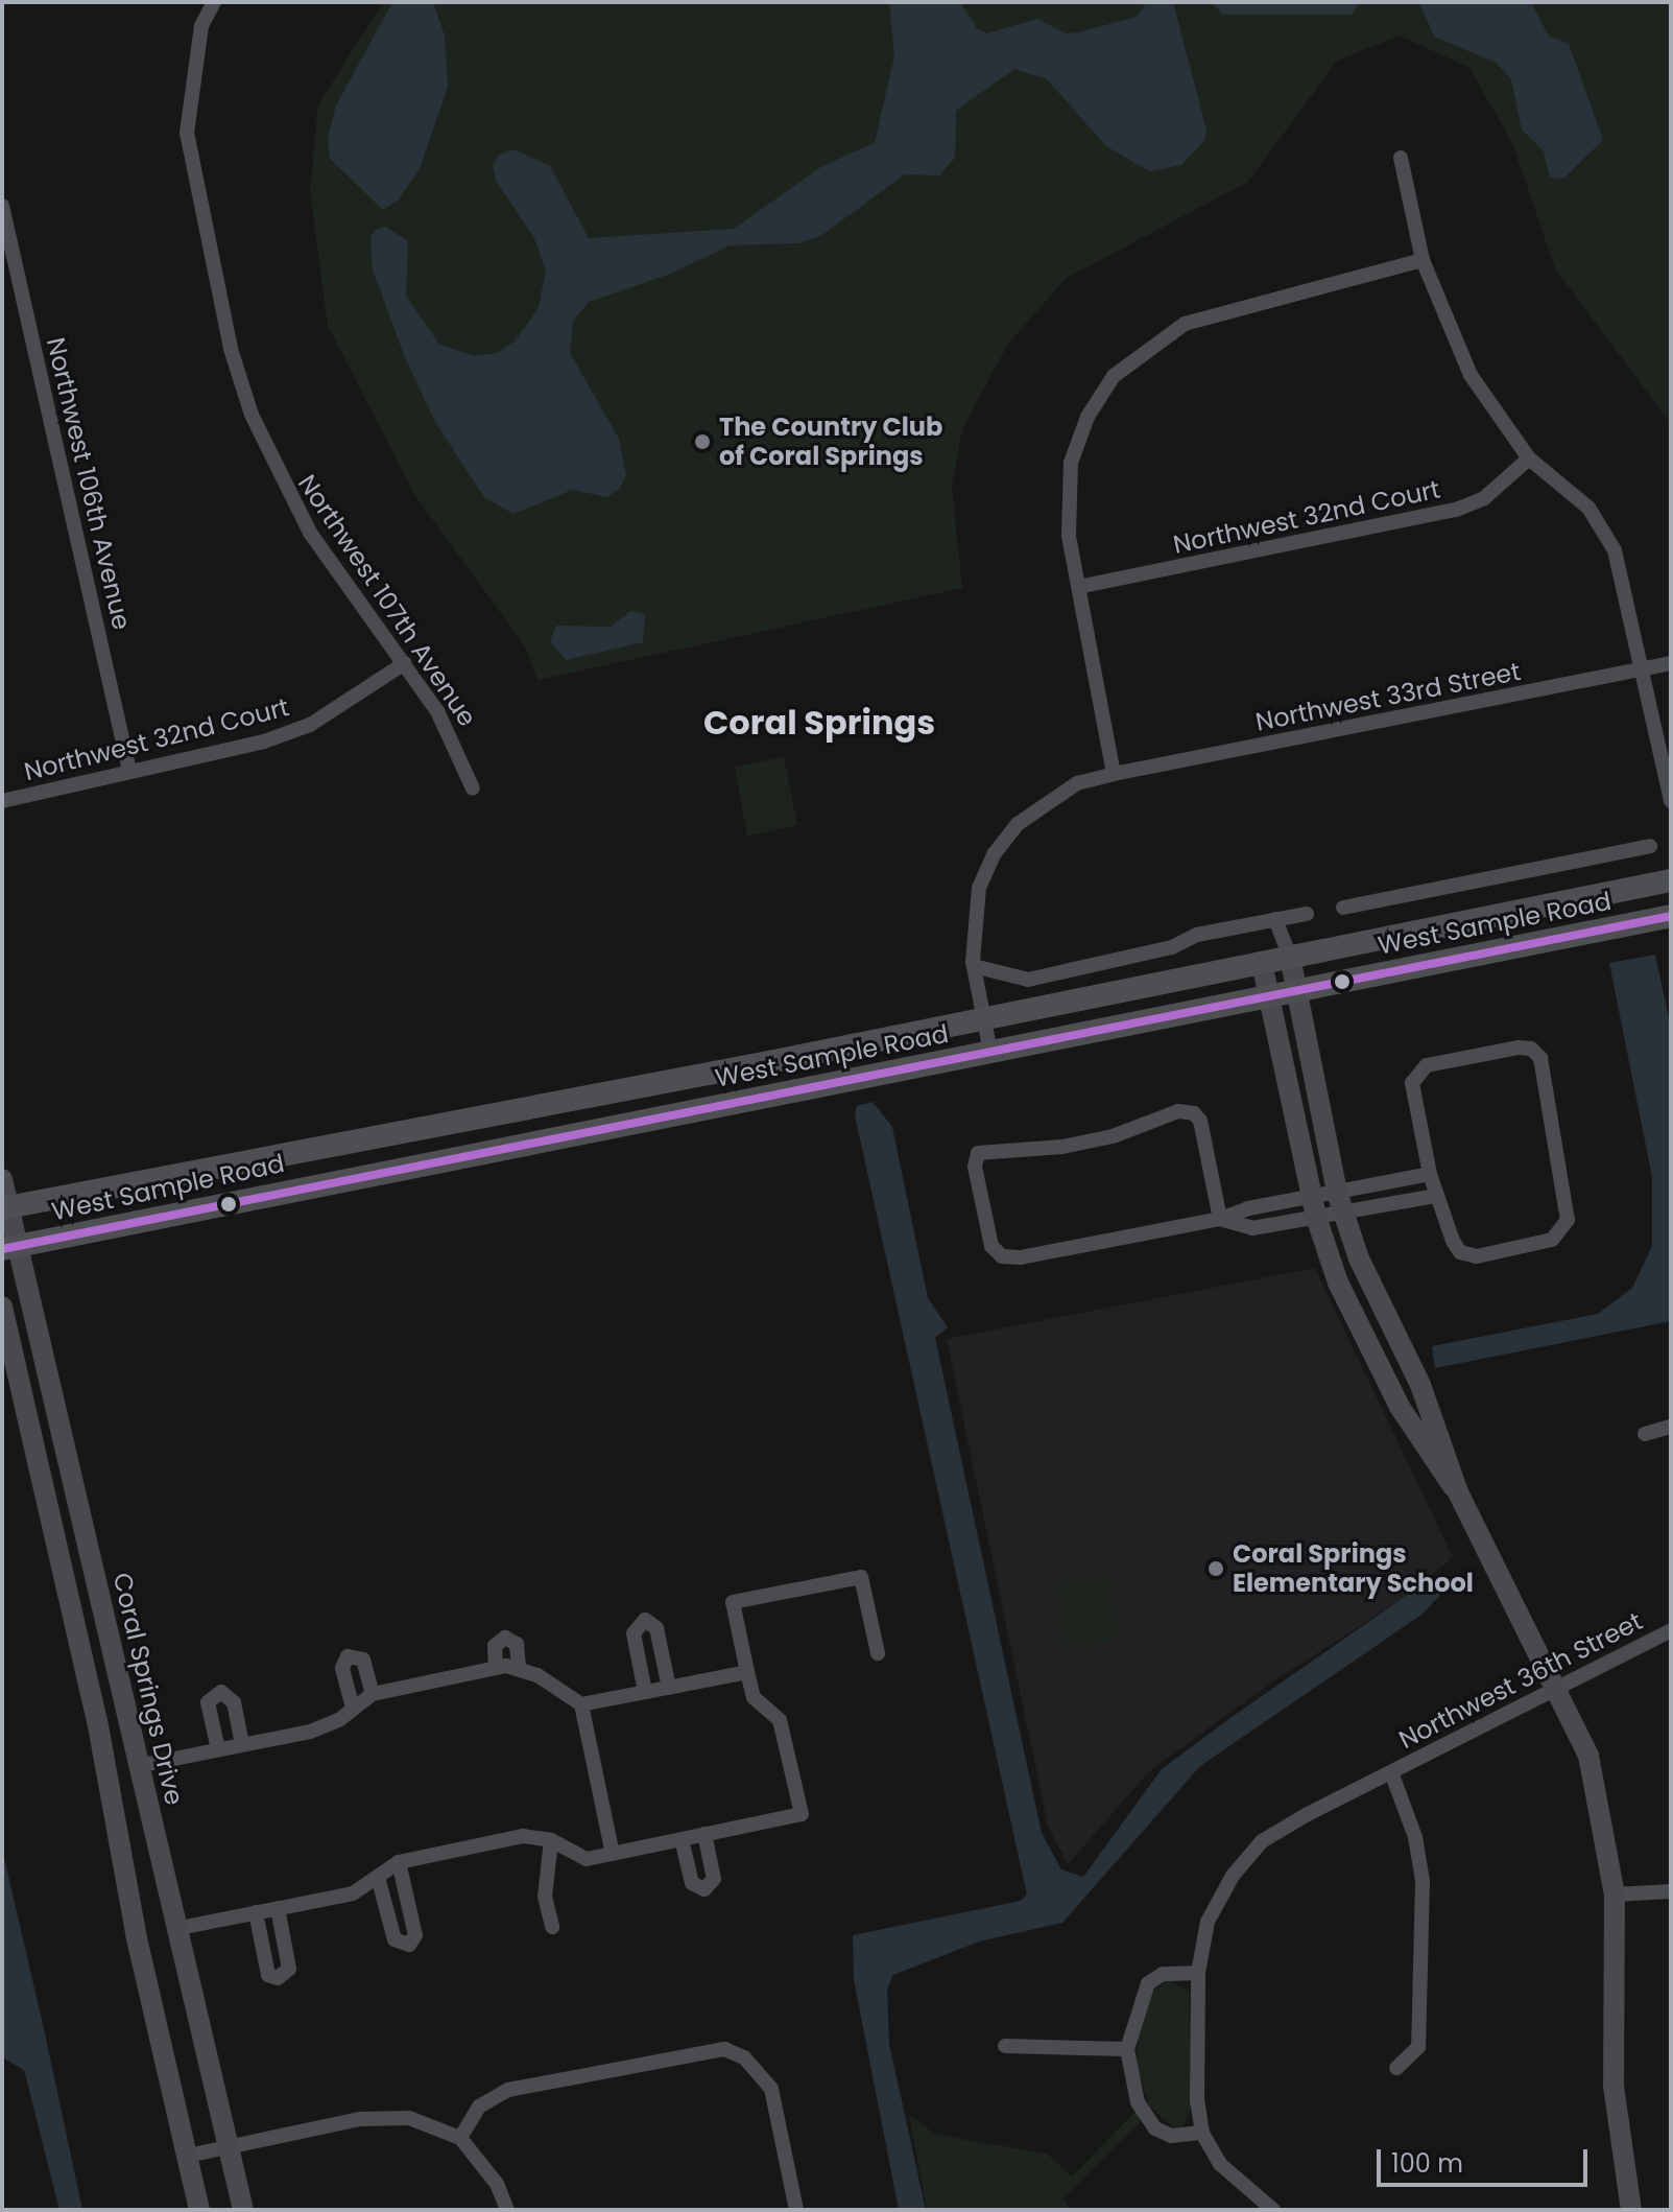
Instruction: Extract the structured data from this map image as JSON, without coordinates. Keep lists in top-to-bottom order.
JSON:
{
  "streets": {
    "main road": ["West Sample Road", "Coral Springs Drive"],
    "street": [
      "Northwest 106th Avenue",
      "Northwest 32nd Court",
      "Northwest 107th Avenue",
      "Northwest 33rd Street",
      "Northwest 36th Street"
    ]
  },
  "crossings": [
    ["Northwest 106th Avenue", "Northwest 32nd Court"],
    ["Northwest 32nd Court", "Northwest 107th Avenue"],
    ["Northwest 33rd Street", "West Sample Road"],
    ["West Sample Road", "Coral Springs Drive"]
  ],
  "districts": ["Coral Springs"],
  "places": ["The Country Club of Coral Springs", "Coral Springs Elementary School"],
  "scale_bar": "100 m"
}
